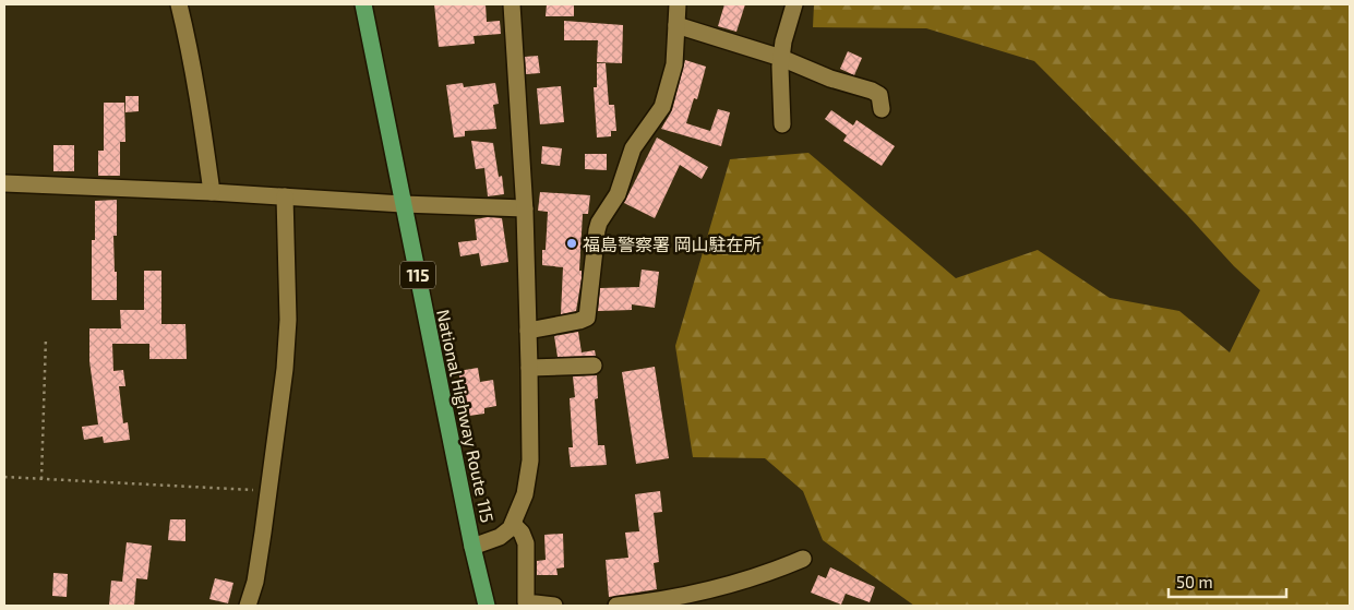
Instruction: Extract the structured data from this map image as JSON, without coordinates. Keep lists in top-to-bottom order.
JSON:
{
  "streets": {
    "highway": ["115", "National Highway Route 115"]
  },
  "places": ["福島警察署 岡山駐在所"],
  "scale_bar": "50 m"
}
